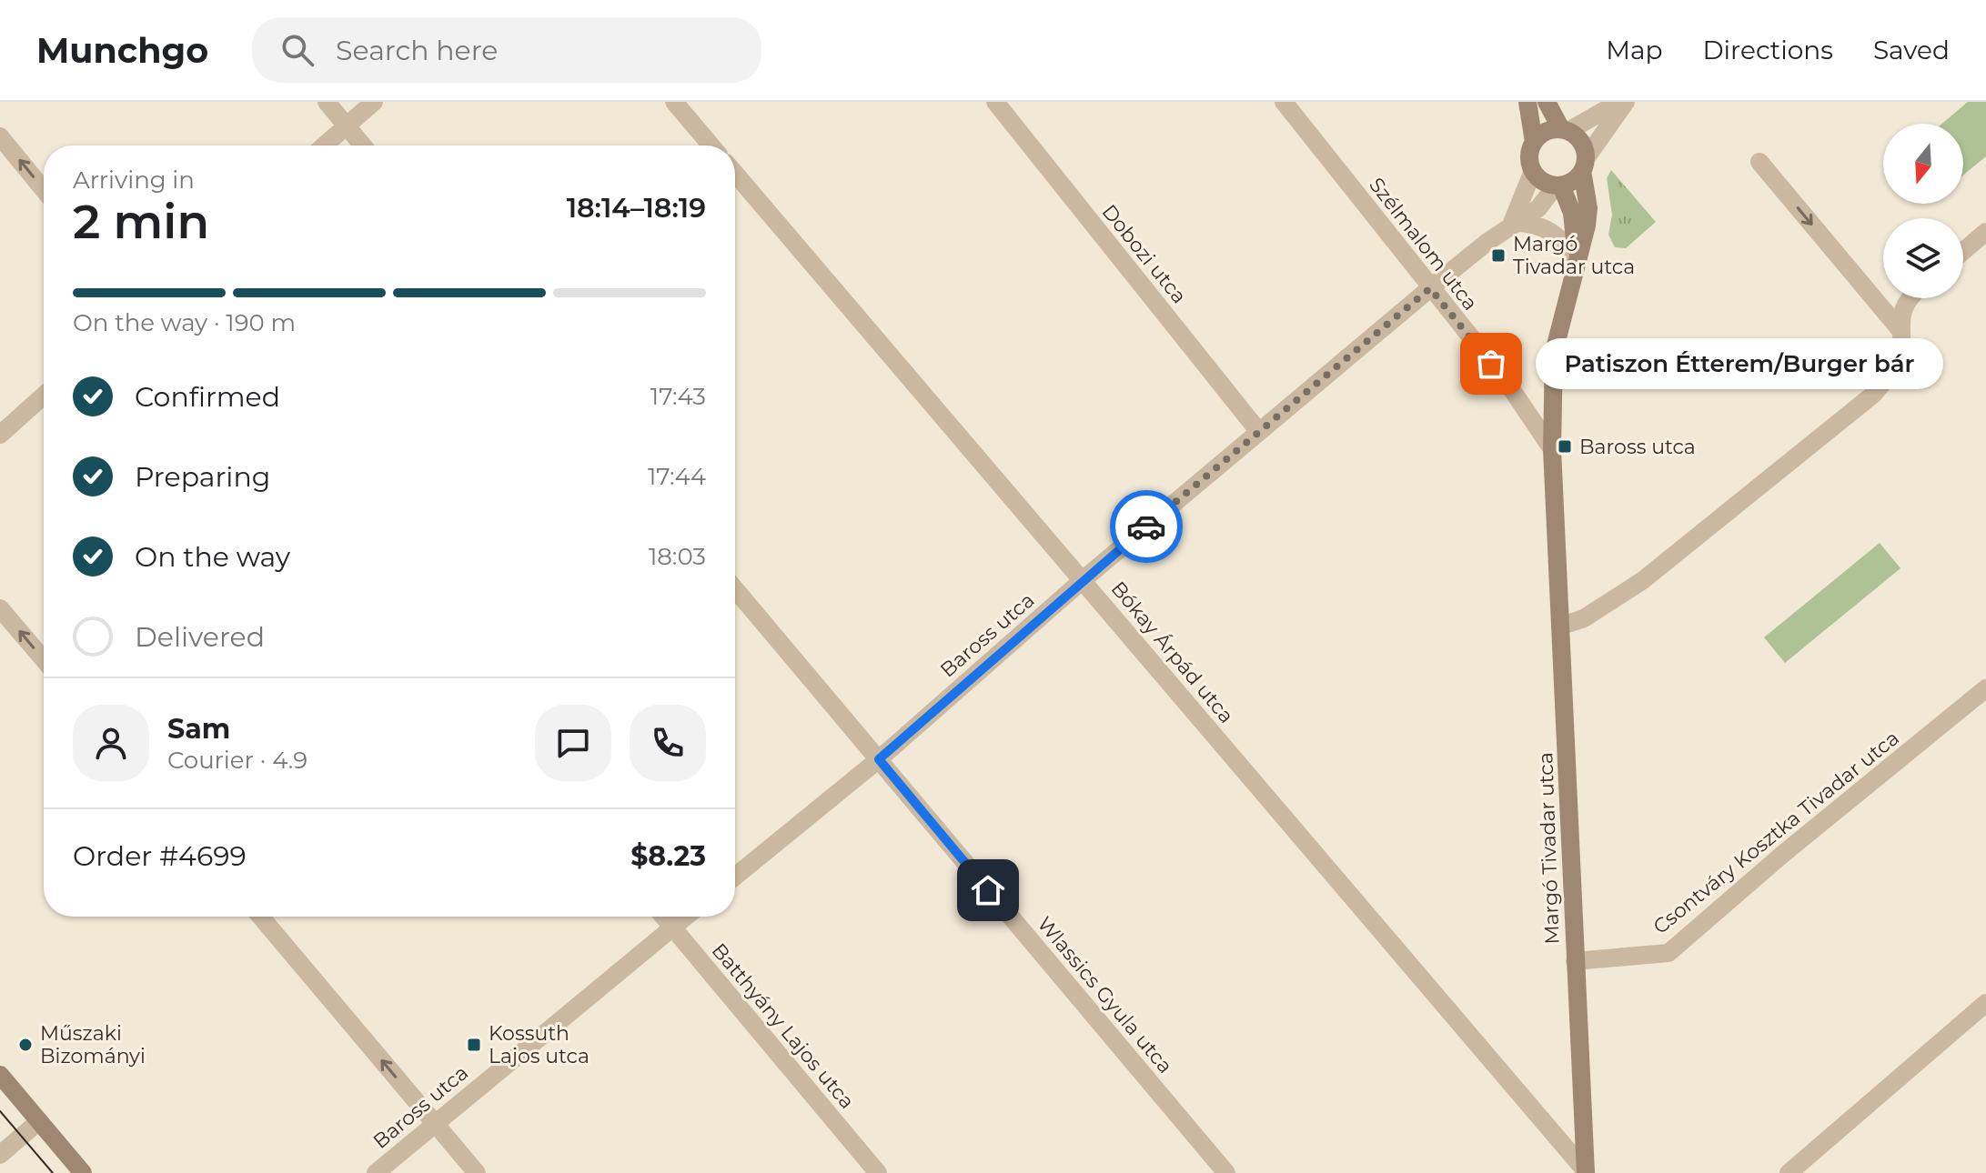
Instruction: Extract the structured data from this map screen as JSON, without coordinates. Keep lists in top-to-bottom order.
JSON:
{
  "streets": {
    "street": [
      "Szélmalom utca",
      "Dobozi utca",
      "Baross utca",
      "Bókay Árpád utca",
      "Csontváry Kosztka Tivadar utca",
      "Margó Tivadar utca",
      "Wlassics Gyula utca",
      "Batthyány Lajos utca"
    ]
  },
  "crossings": [
    ["Szélmalom utca", "Baross utca"],
    ["Szélmalom utca", "Margó Tivadar utca"],
    ["Dobozi utca", "Baross utca"],
    ["Baross utca", "Bókay Árpád utca"],
    ["Baross utca", "Margó Tivadar utca"],
    ["Baross utca", "Wlassics Gyula utca"],
    ["Baross utca", "Batthyány Lajos utca"],
    ["Bókay Árpád utca", "Margó Tivadar utca"],
    ["Csontváry Kosztka Tivadar utca", "Margó Tivadar utca"]
  ],
  "places": {
    "transit": ["Margó Tivadar utca", "Baross utca", "Kossuth Lajos utca"],
    "other": ["Patiszon Étterem/Burger bár", "Műszaki Bizományi"]
  },
  "north": "bottom",
  "page": {
    "header": "Munchgo",
    "search": "Search here",
    "nav": ["Map", "Directions", "Saved"],
    "heading": ["2 min", "Arriving in", "18:14–18:19"],
    "panel": [
      "Sam",
      "Courier · 4.9",
      "Order #4699",
      "$8.23"
    ],
    "bar": "On the way · 190 m",
    "bubble": "Patiszon Étterem/Burger bár",
    "list": [
      ["Confirmed", "17:43"],
      ["Preparing", "17:44"],
      ["On the way", "18:03"],
      "Delivered"
    ]
  }
}
